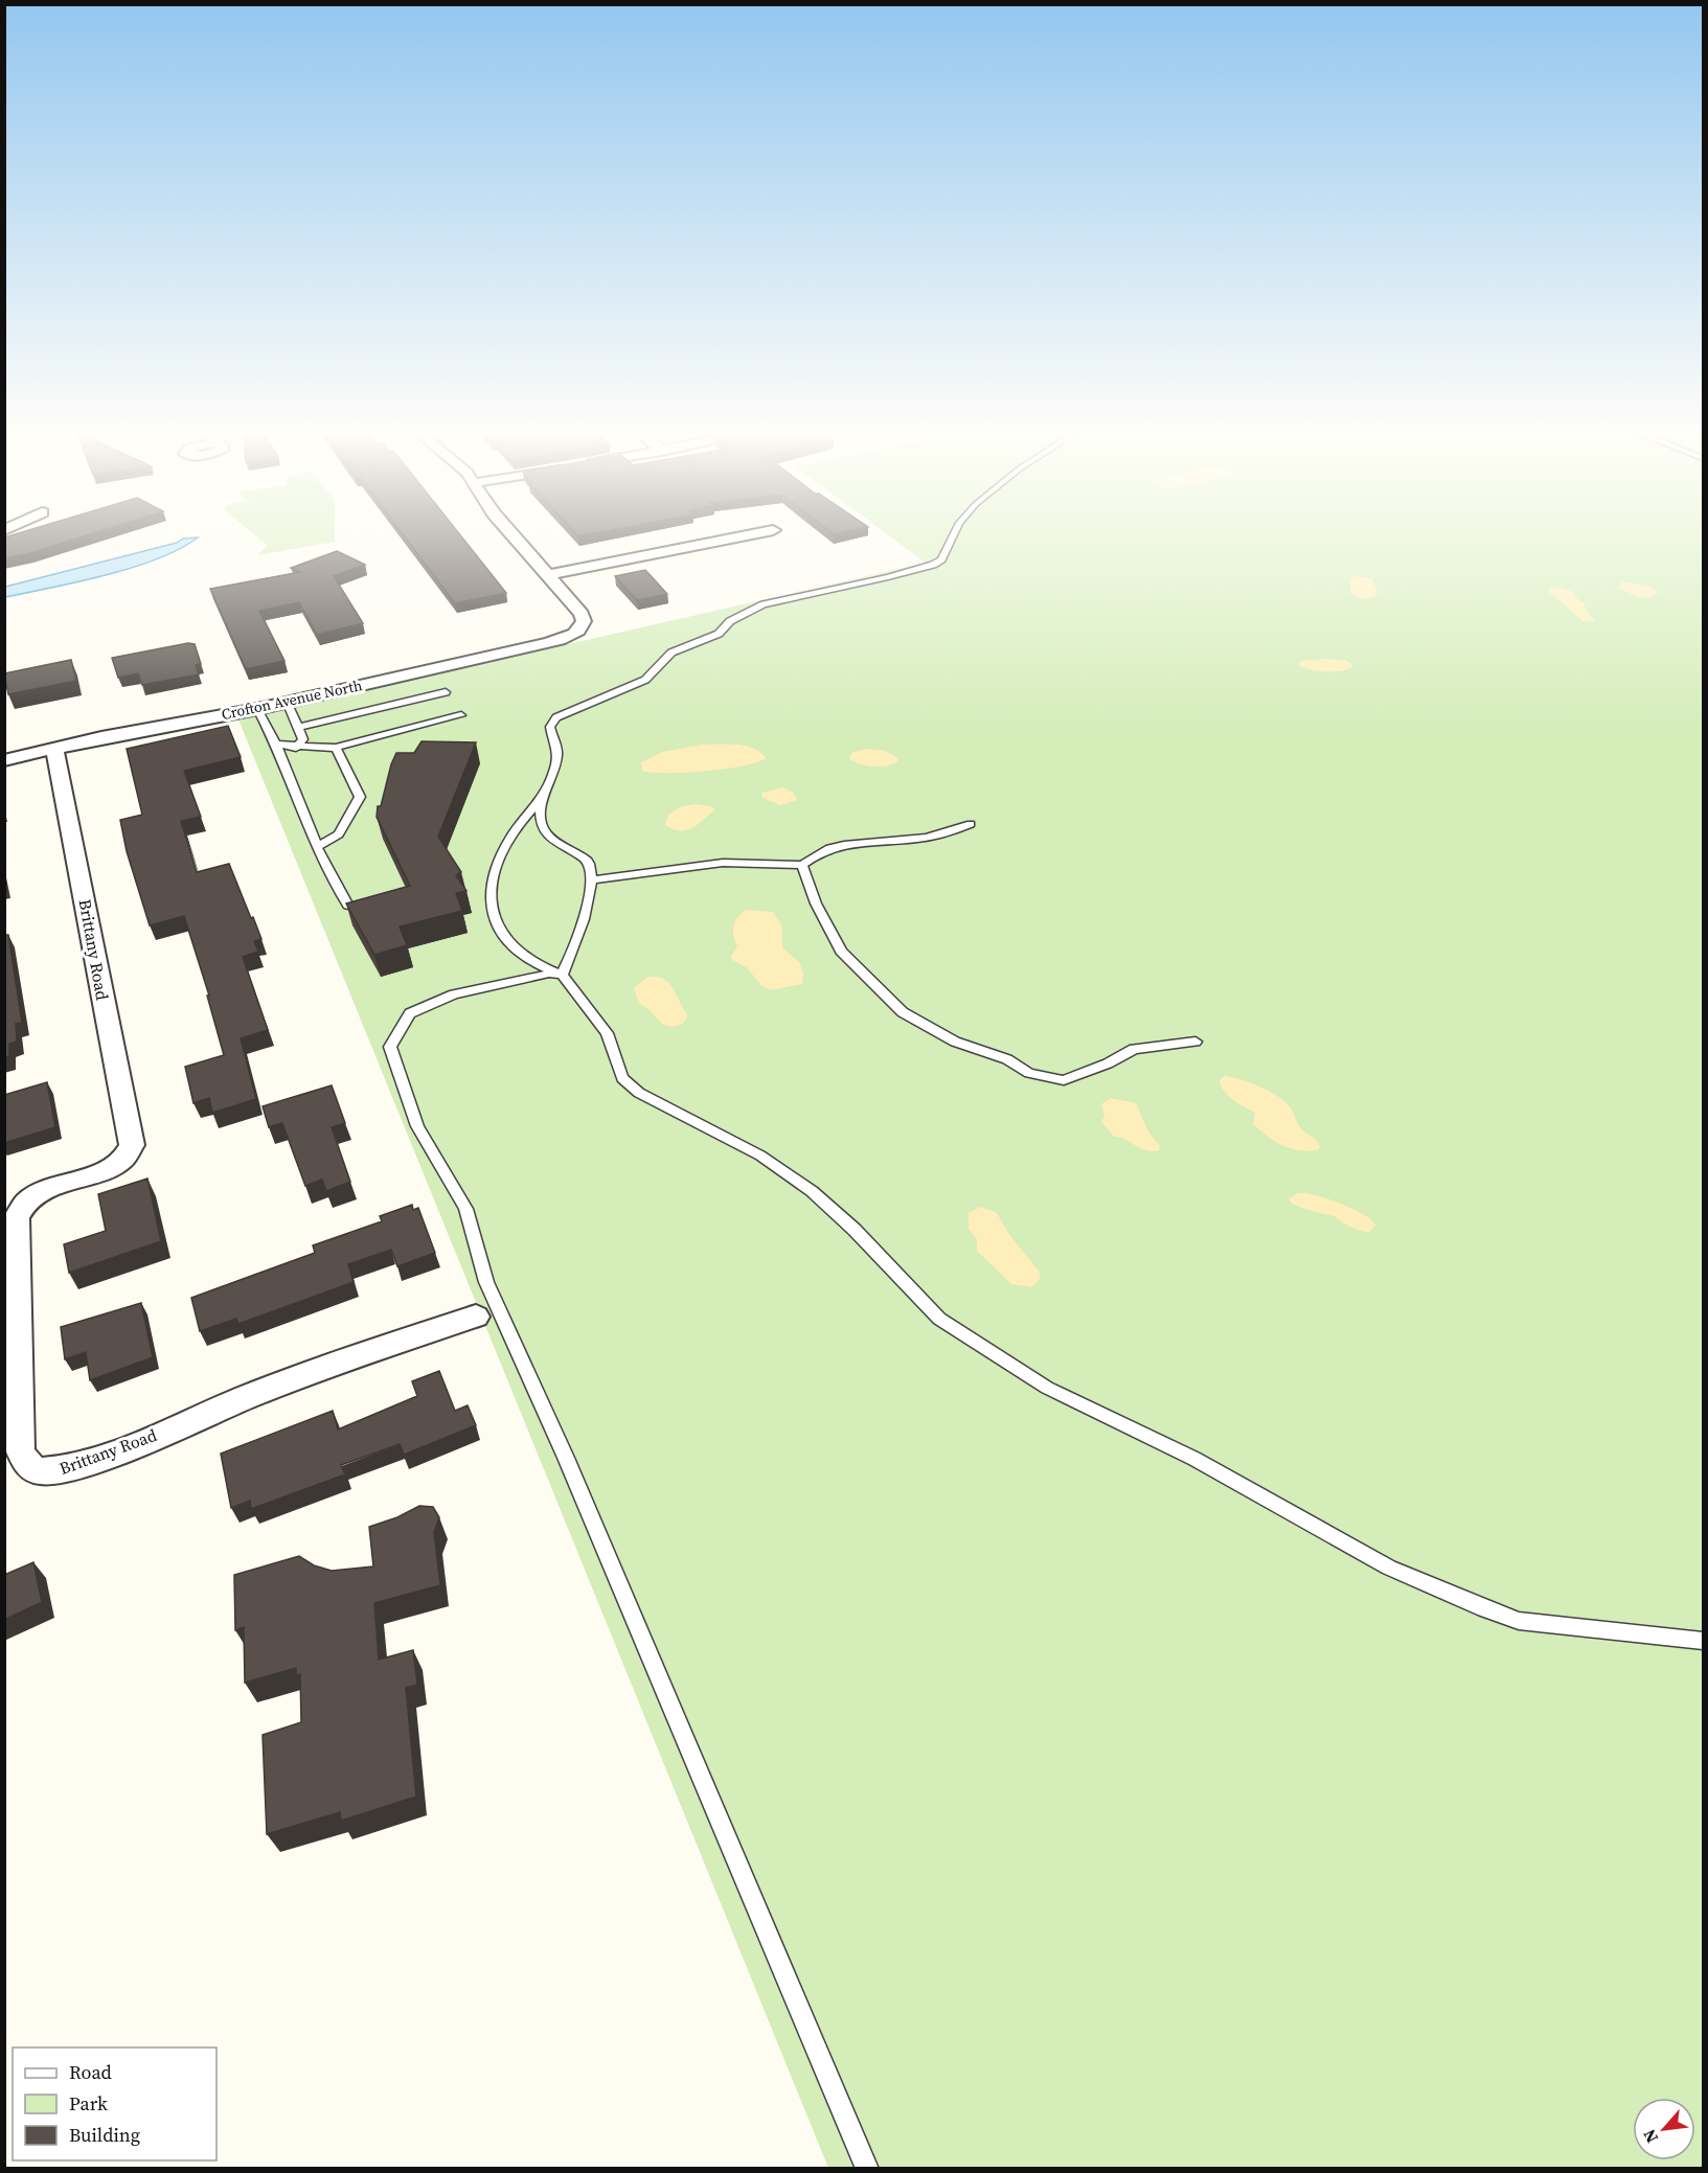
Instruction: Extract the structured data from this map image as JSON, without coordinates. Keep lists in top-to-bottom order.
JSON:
{
  "streets": {
    "street": ["Crofton Avenue North", "Brittany Road"]
  },
  "crossings": [
    ["Crofton Avenue North", "Brittany Road"]
  ],
  "legend": ["Road", "Park", "Building"],
  "north": "bottom left"
}
